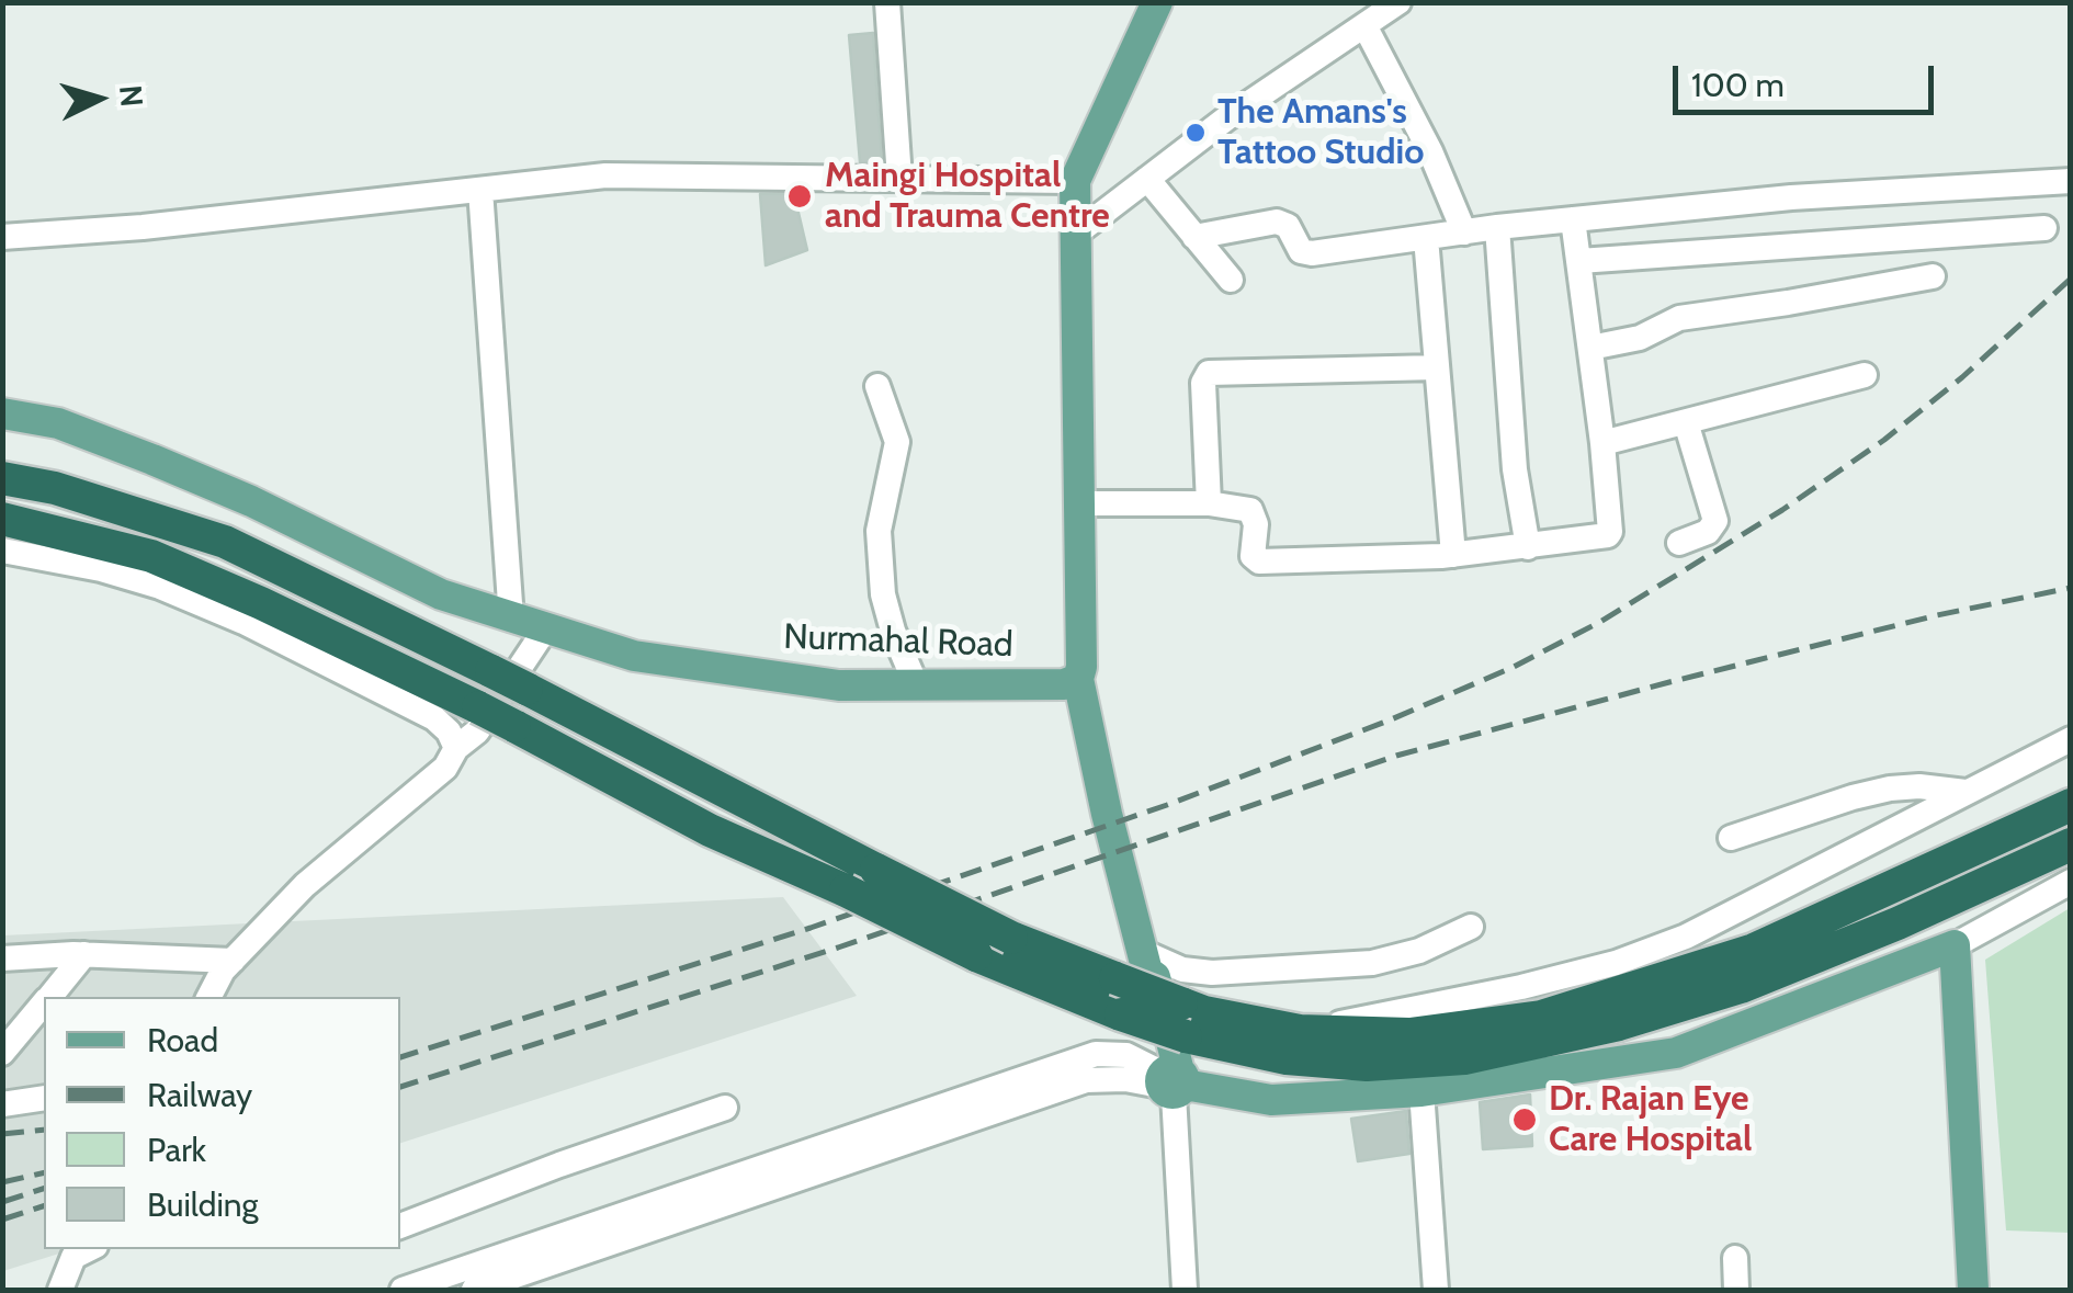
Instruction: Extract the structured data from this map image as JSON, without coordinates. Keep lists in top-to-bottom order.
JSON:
{
  "streets": {
    "main road": ["Nurmahal Road"]
  },
  "places": ["The Amans's Tattoo Studio", "Maingi Hospital and Trauma Centre", "Dr. Rajan Eye Care Hospital"],
  "legend": [
    "Road",
    "Railway",
    "Park",
    "Building"
  ],
  "scale_bar": "100 m",
  "north": "right"
}
